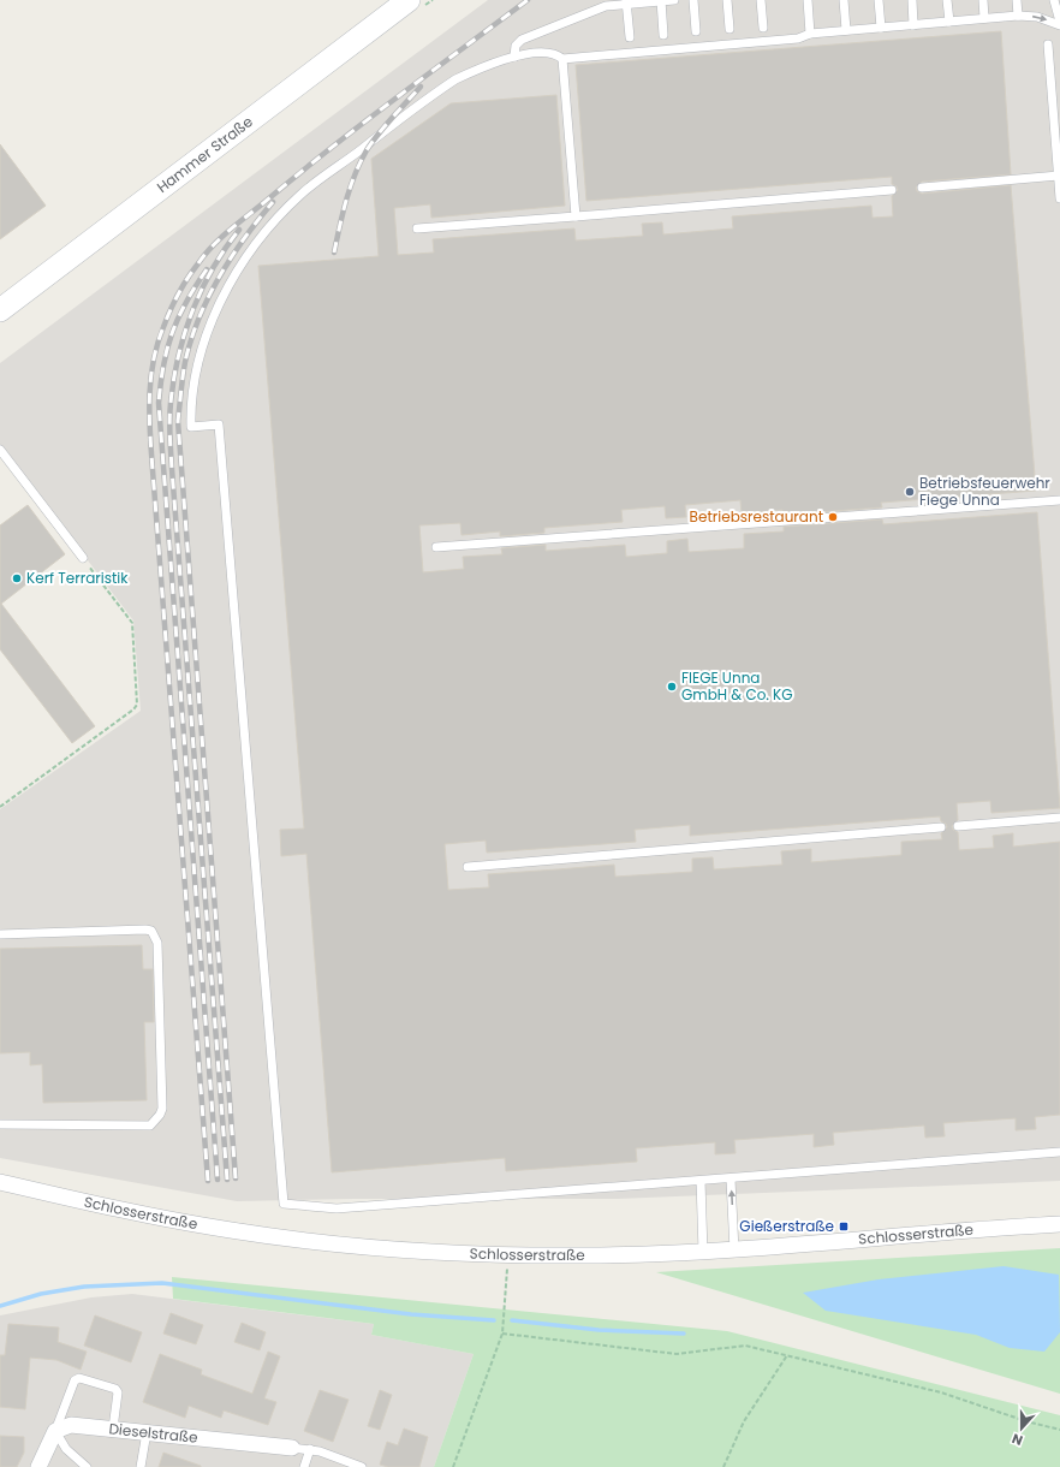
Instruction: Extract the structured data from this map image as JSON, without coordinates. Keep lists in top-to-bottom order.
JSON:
{
  "streets": {
    "main road": ["Hammer Straße"],
    "street": ["Schlosserstraße", "Dieselstraße"]
  },
  "places": {
    "other": [
      "Betriebsfeuerwehr Fiege Unna",
      "Betriebsrestaurant",
      "Kerf Terraristik",
      "FIEGE Unna GmbH & Co. KG"
    ],
    "transit": ["Gießerstraße"]
  },
  "north": "bottom"
}
